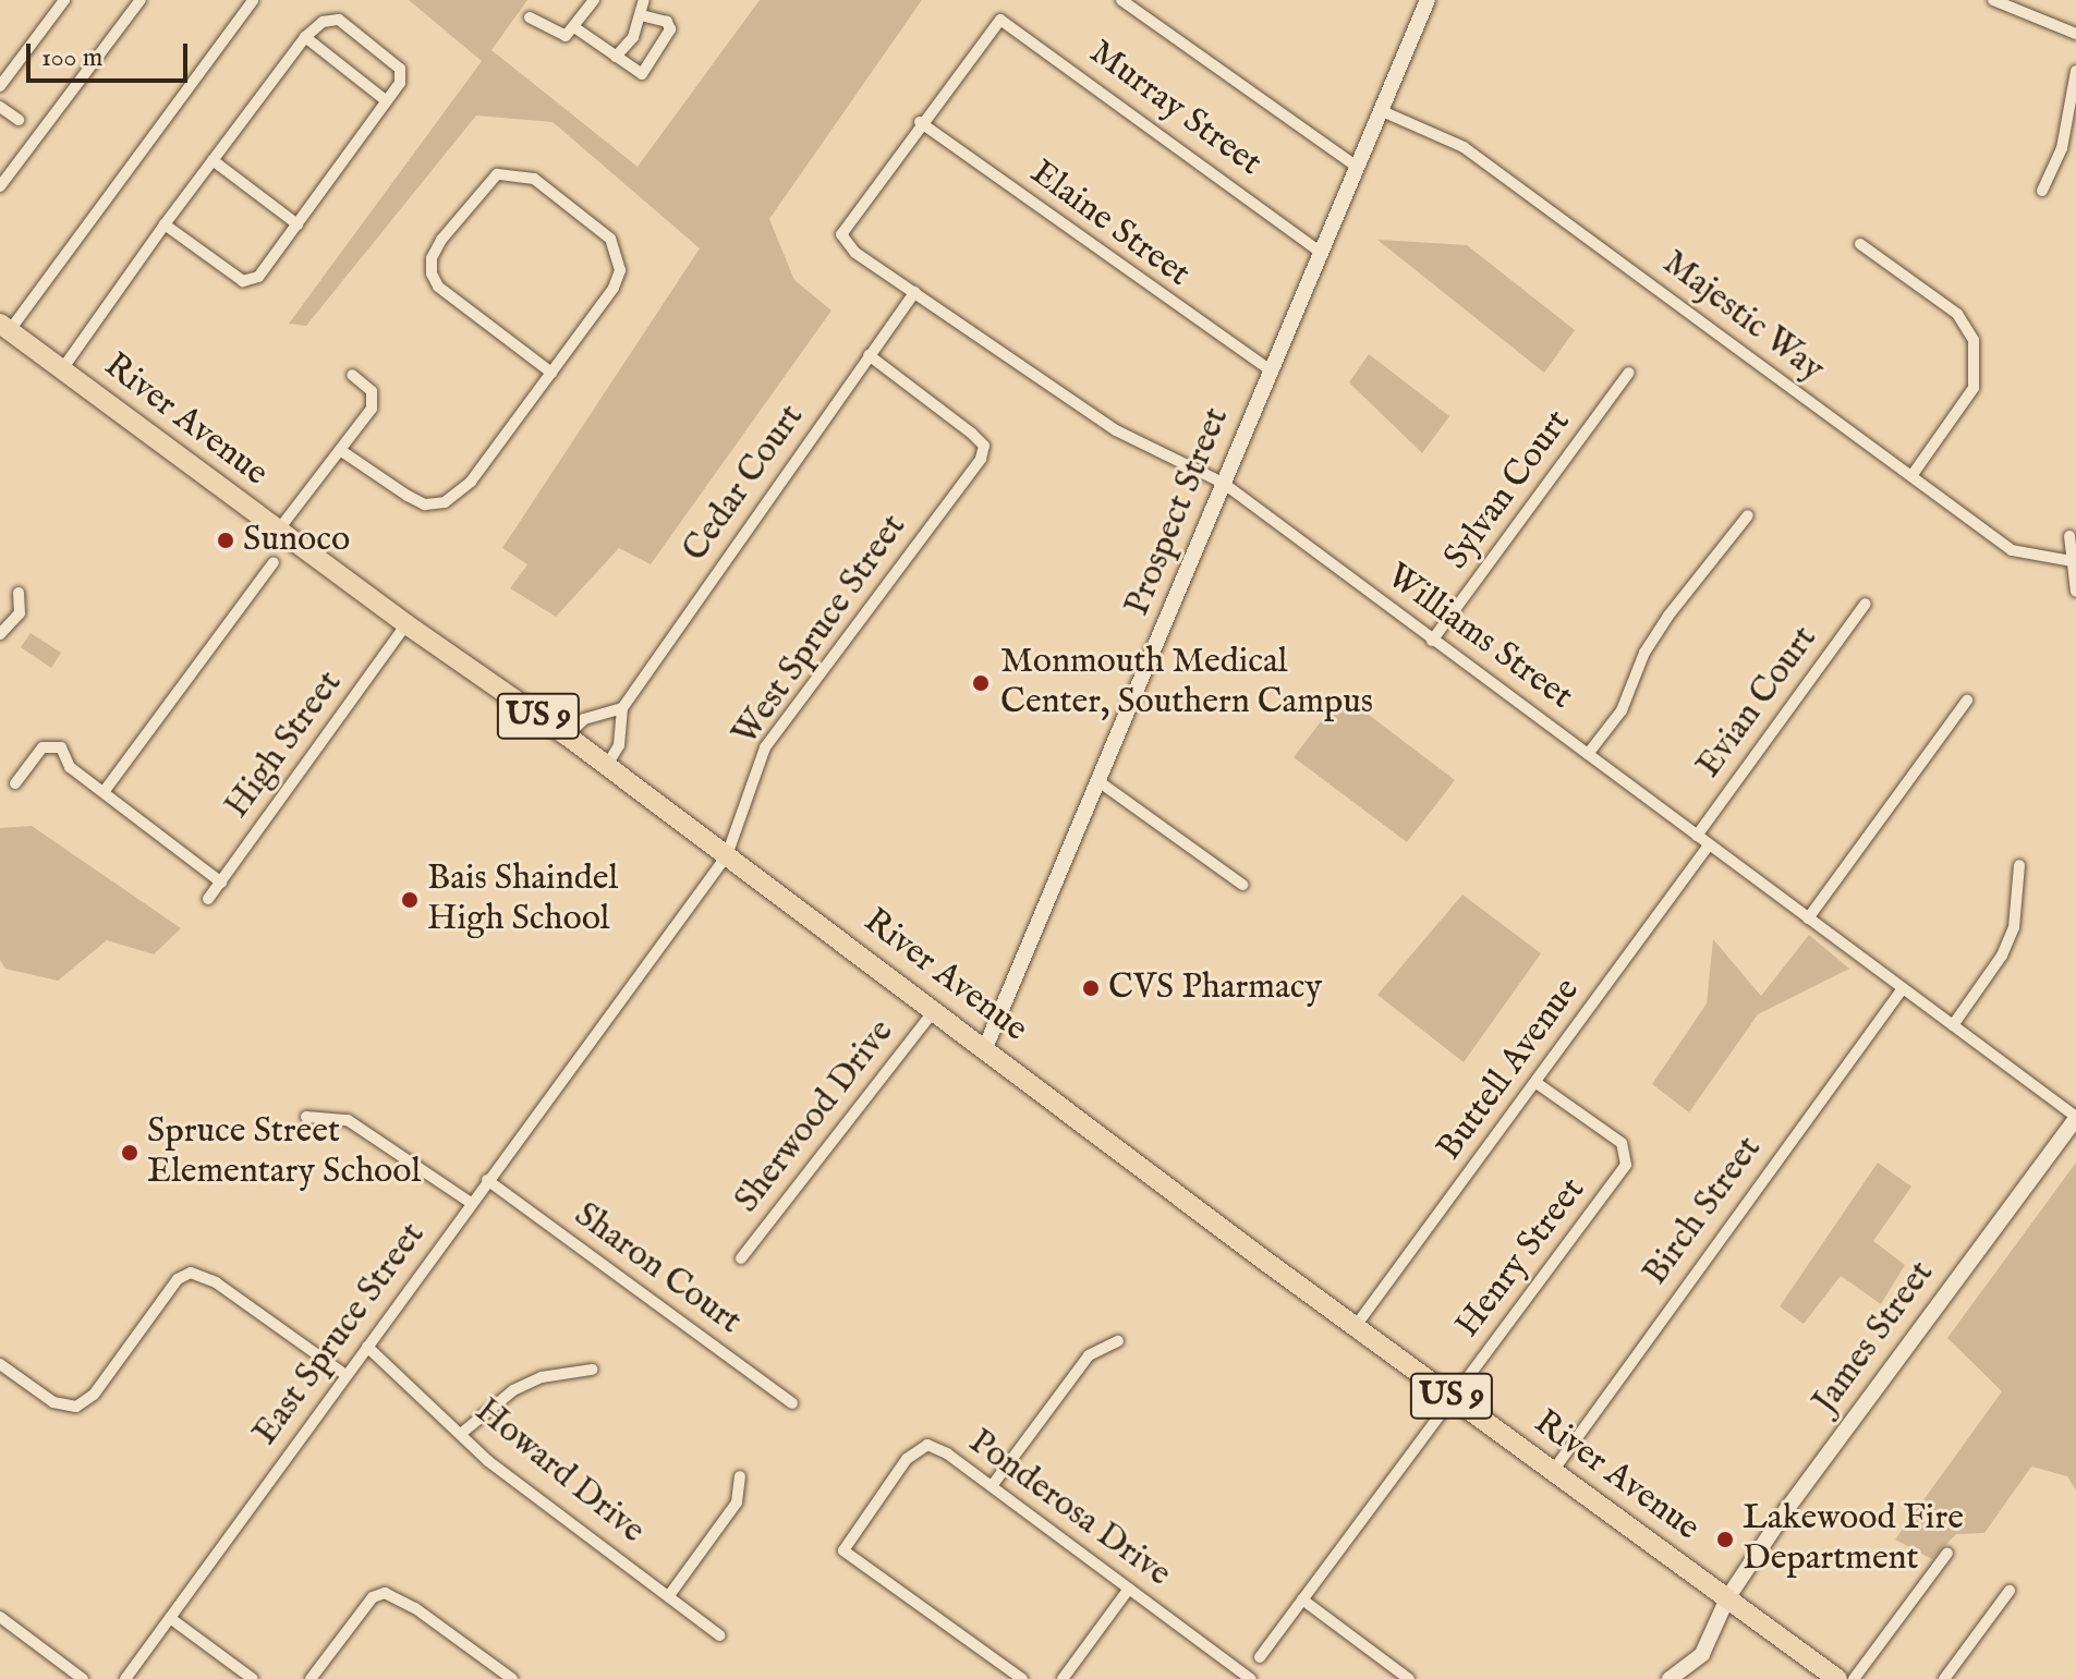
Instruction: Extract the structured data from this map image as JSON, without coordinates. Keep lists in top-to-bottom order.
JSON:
{
  "streets": {
    "highway": ["River Avenue", "US 9"],
    "street": [
      "Murray Street",
      "Elaine Street",
      "Majestic Way",
      "Cedar Court",
      "Sylvan Court",
      "Prospect Street",
      "West Spruce Street",
      "Williams Street",
      "Evian Court",
      "High Street",
      "Buttell Avenue",
      "Sherwood Drive",
      "Birch Street",
      "Henry Street",
      "Sharon Court",
      "East Spruce Street",
      "James Street",
      "Howard Drive",
      "Ponderosa Drive"
    ]
  },
  "crossings": [
    ["Murray Street", "Elaine Street"],
    ["Murray Street", "Prospect Street"],
    ["Murray Street", "Williams Street"],
    ["Elaine Street", "Prospect Street"],
    ["Elaine Street", "Williams Street"],
    ["Majestic Way", "Prospect Street"],
    ["River Avenue", "Cedar Court"],
    ["River Avenue", "Prospect Street"],
    ["River Avenue", "West Spruce Street"],
    ["River Avenue", "High Street"],
    ["River Avenue", "Buttell Avenue"],
    ["River Avenue", "Sherwood Drive"],
    ["River Avenue", "Birch Street"],
    ["River Avenue", "Henry Street"],
    ["River Avenue", "East Spruce Street"],
    ["River Avenue", "James Street"],
    ["Cedar Court", "West Spruce Street"],
    ["Cedar Court", "Williams Street"],
    ["Sylvan Court", "Williams Street"],
    ["Prospect Street", "Williams Street"],
    ["West Spruce Street", "East Spruce Street"],
    ["Williams Street", "Evian Court"],
    ["Williams Street", "Buttell Avenue"],
    ["Williams Street", "Birch Street"],
    ["Williams Street", "James Street"],
    ["Buttell Avenue", "Henry Street"],
    ["Sharon Court", "East Spruce Street"],
    ["East Spruce Street", "Howard Drive"]
  ],
  "places": [
    "Sunoco",
    "Monmouth Medical Center, Southern Campus",
    "Bais Shaindel High School",
    "CVS Pharmacy",
    "Spruce Street Elementary School",
    "Lakewood Fire Department"
  ],
  "scale_bar": "100 m"
}
